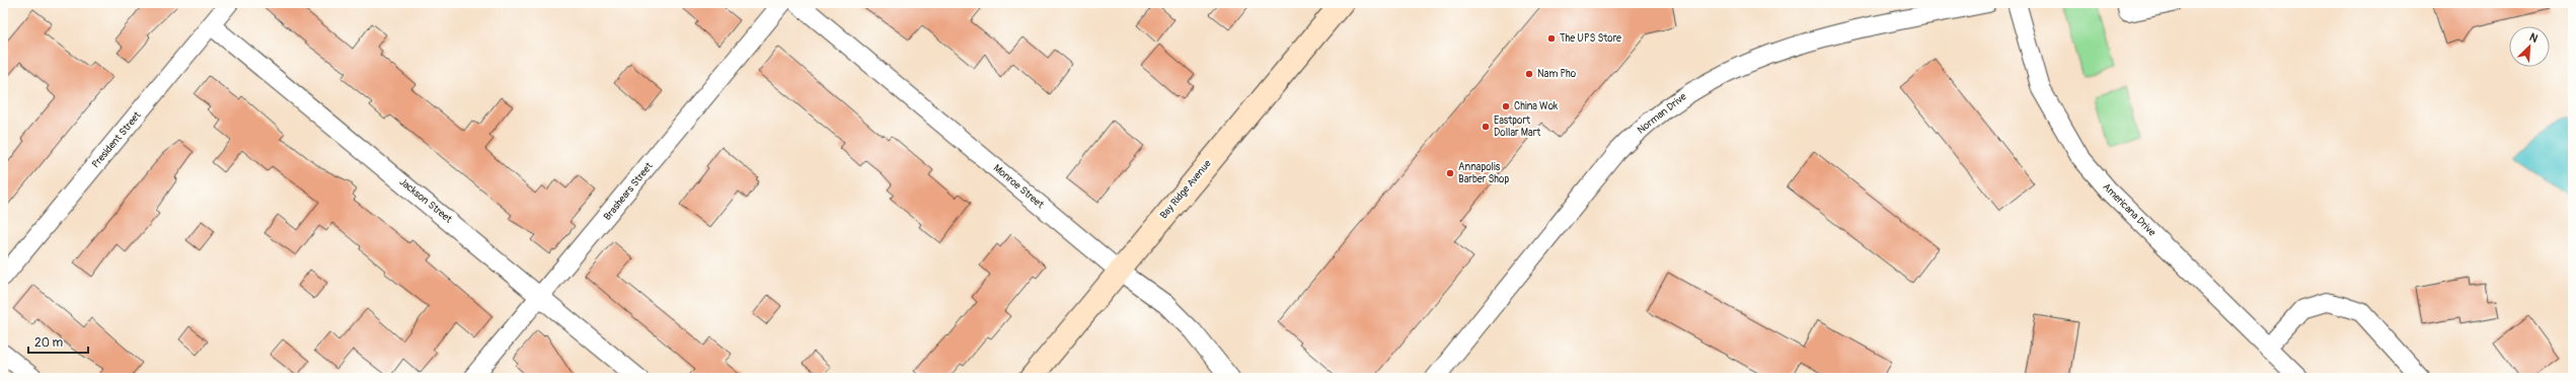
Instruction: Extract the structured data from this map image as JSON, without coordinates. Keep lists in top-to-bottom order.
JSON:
{
  "streets": {
    "main road": ["Bay Ridge Avenue"],
    "street": [
      "Norman Drive",
      "President Street",
      "Monroe Street",
      "Brashears Street",
      "Jackson Street",
      "Americana Drive"
    ]
  },
  "crossings": [
    ["President Street", "Jackson Street"],
    ["Monroe Street", "Bay Ridge Avenue"],
    ["Brashears Street", "Jackson Street"]
  ],
  "places": [
    "The UPS Store",
    "Nam Pho",
    "China Wok",
    "Eastport Dollar Mart",
    "Annapolis Barber Shop"
  ],
  "scale_bar": "20 m",
  "north": "top right"
}
